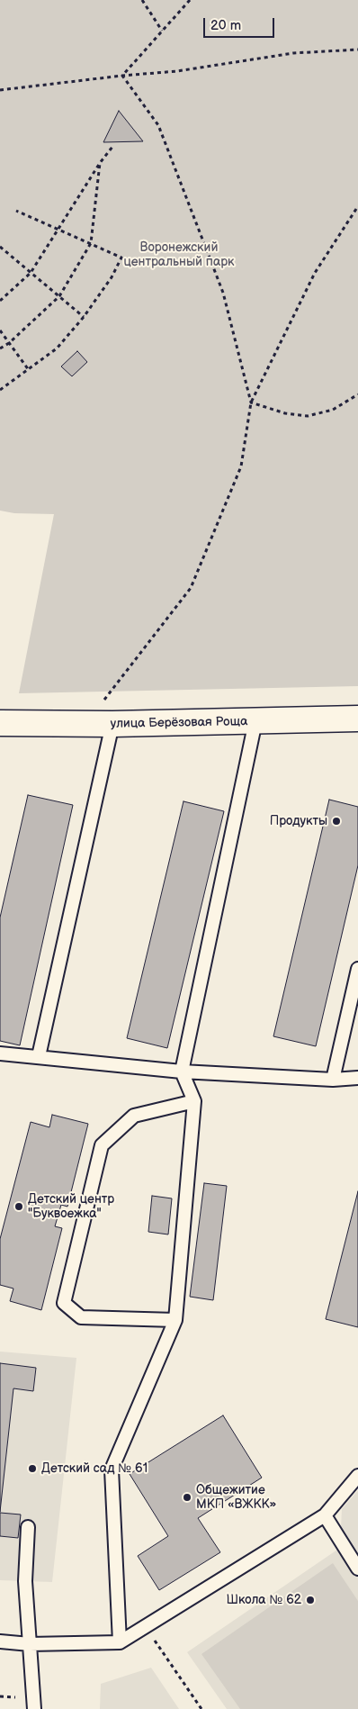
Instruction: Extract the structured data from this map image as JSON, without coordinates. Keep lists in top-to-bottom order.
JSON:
{
  "streets": {
    "street": ["улица Берёзовая Роща"]
  },
  "parks": ["Воронежский центральный парк"],
  "places": [
    "Продукты",
    "Детский центр \"Буквоежка\"",
    "Детский сад № 61",
    "Общежитие МКП «ВЖКК»",
    "Школа № 62"
  ],
  "scale_bar": "20 m"
}
